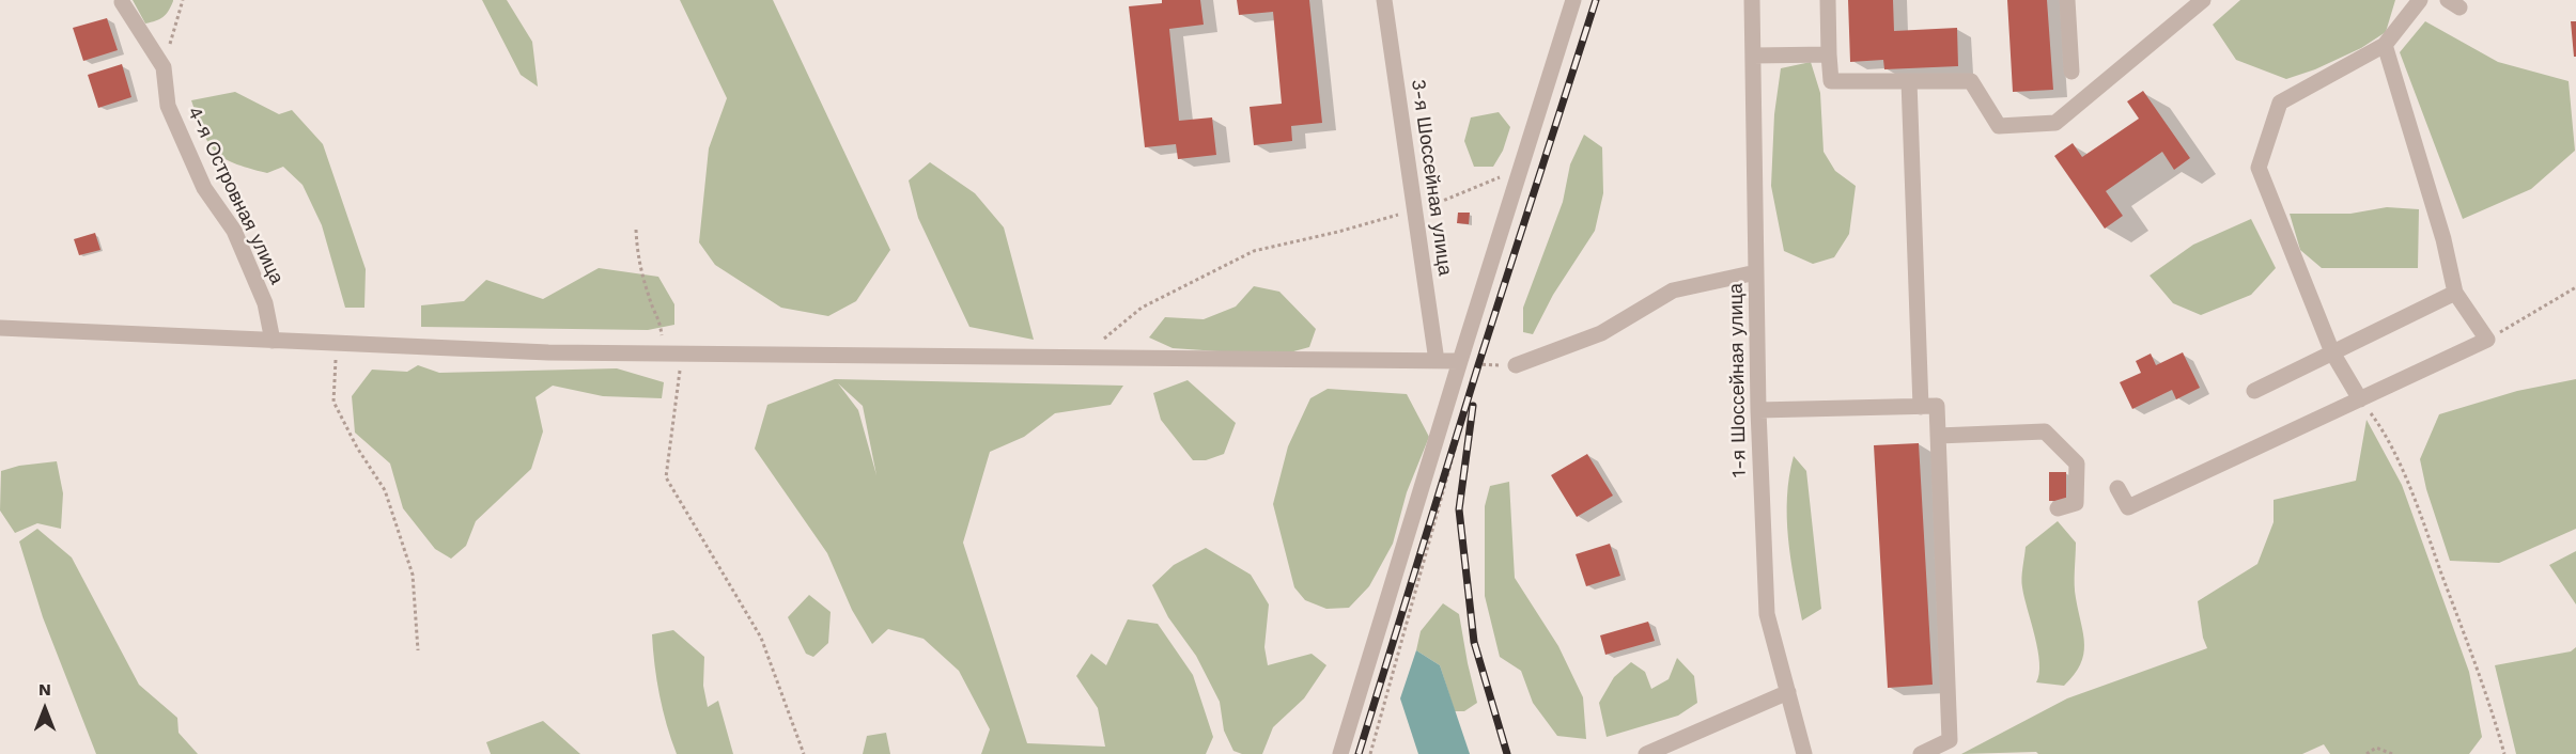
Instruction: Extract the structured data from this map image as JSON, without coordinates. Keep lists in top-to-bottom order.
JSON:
{
  "streets": {
    "street": ["3-я Шоссейная улица", "4-я Островная улица", "1-я Шоссейная улица"]
  },
  "north": "top"
}
